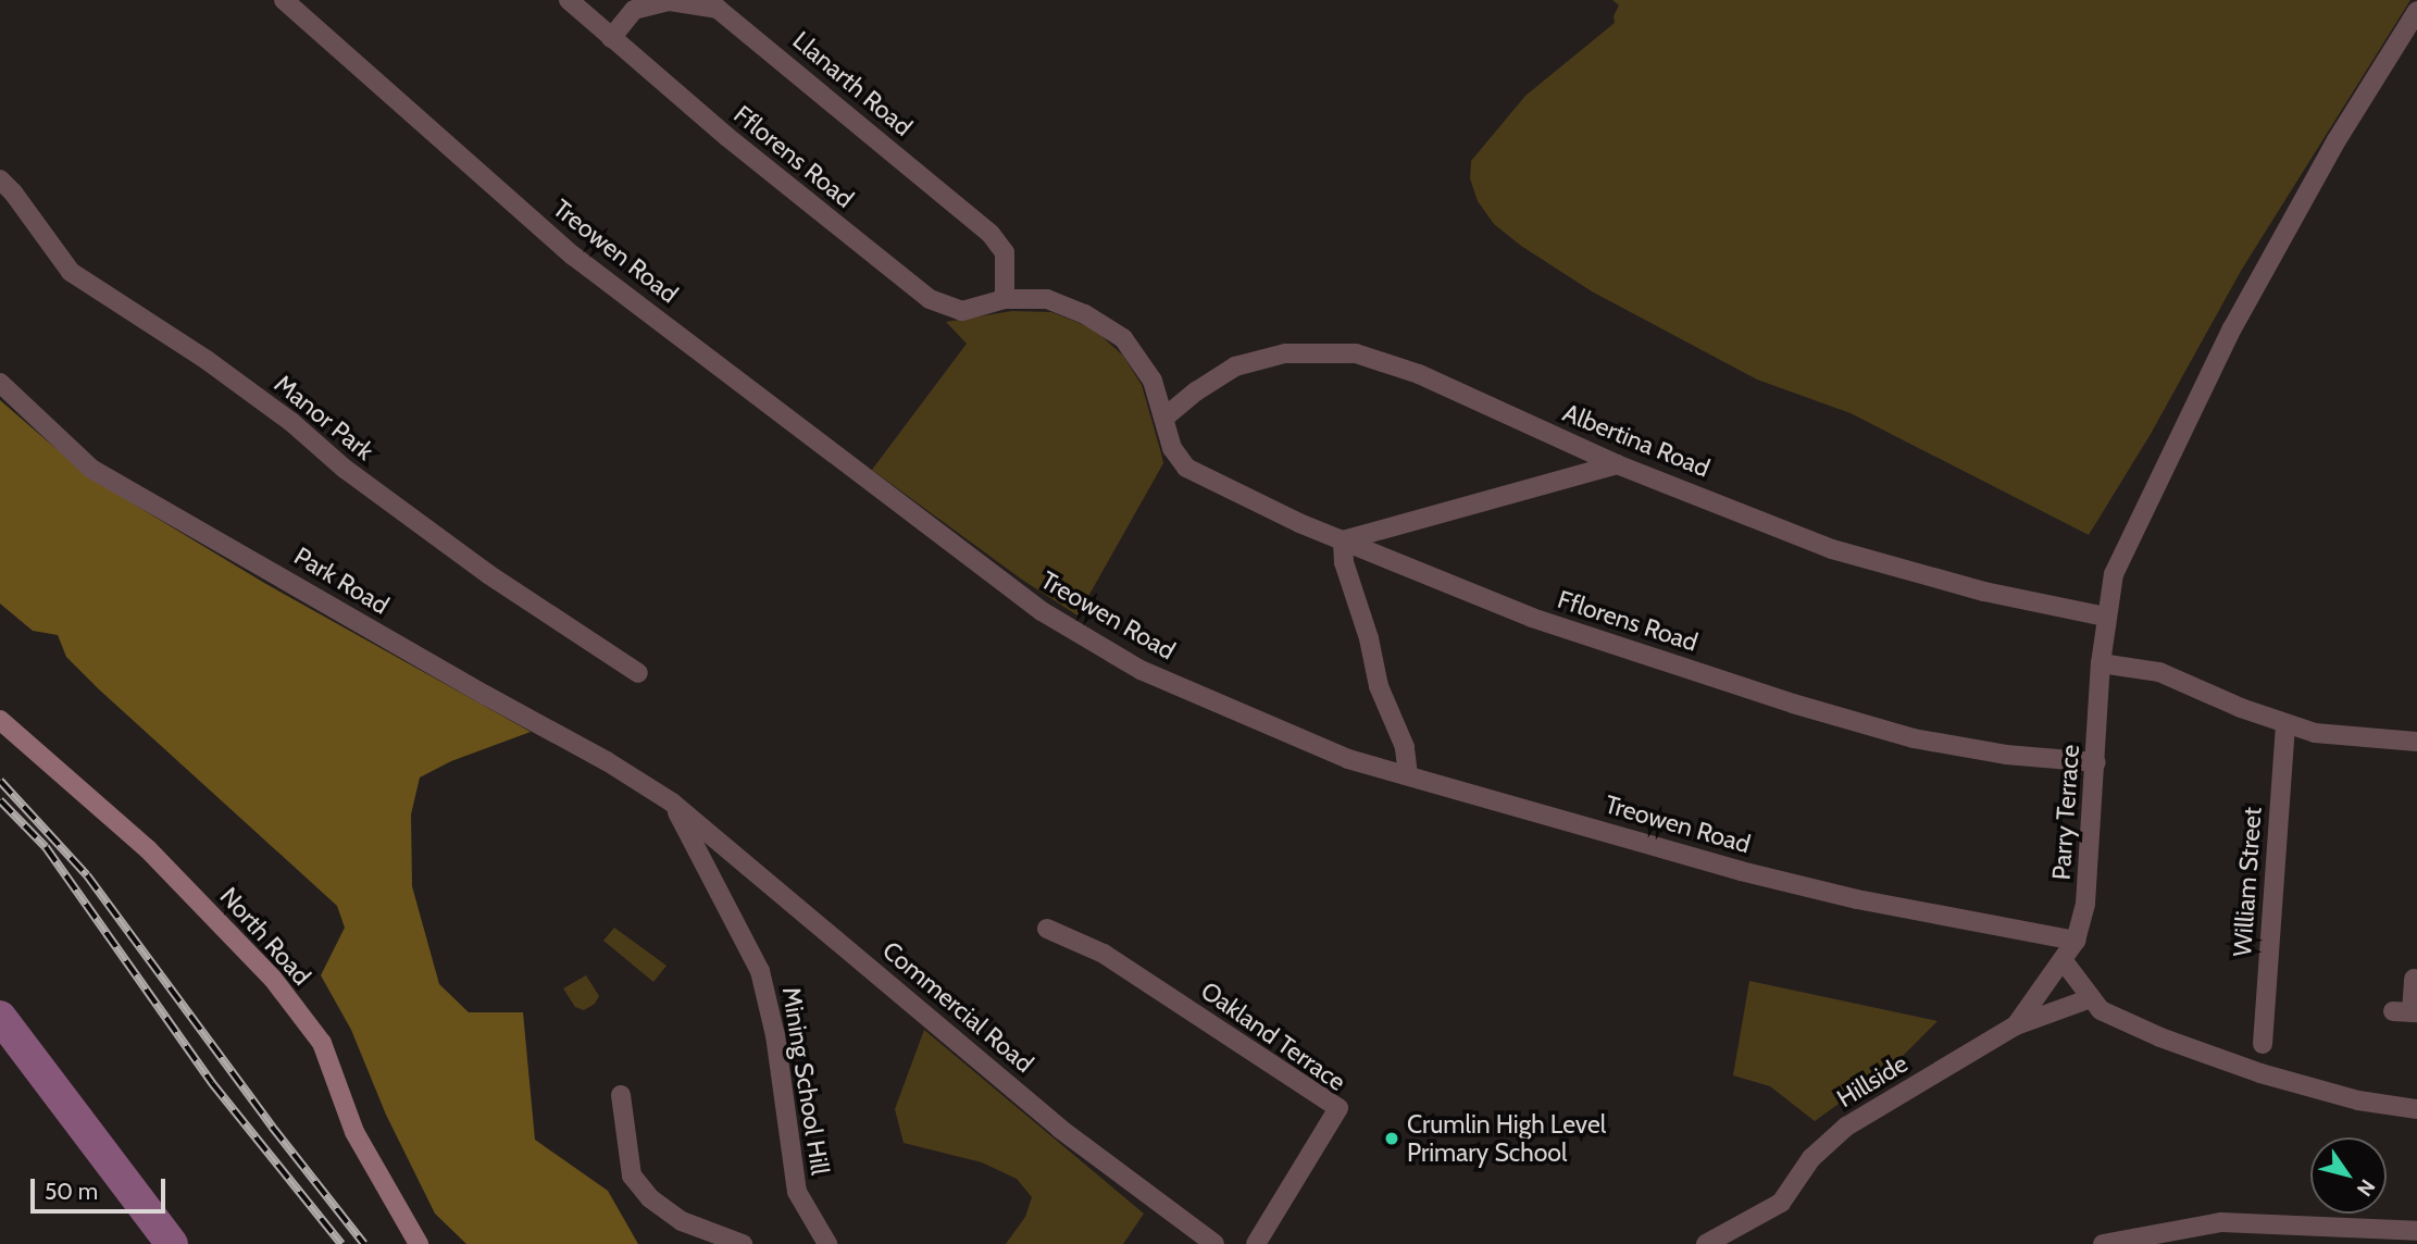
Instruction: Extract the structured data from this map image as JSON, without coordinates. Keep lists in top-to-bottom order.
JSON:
{
  "streets": {
    "street": [
      "Llanarth Road",
      "Fflorens Road",
      "Treowen Road",
      "Manor Park",
      "Albertina Road",
      "Park Road",
      "Parry Terrace",
      "William Street",
      "North Road",
      "Commercial Road",
      "Oakland Terrace",
      "Mining School Hill",
      "Hillside"
    ]
  },
  "crossings": [
    ["Llanarth Road", "Fflorens Road"],
    ["Fflorens Road", "Albertina Road"],
    ["Fflorens Road", "Parry Terrace"],
    ["Treowen Road", "Parry Terrace"],
    ["Albertina Road", "Parry Terrace"],
    ["Park Road", "Commercial Road"],
    ["Park Road", "Mining School Hill"],
    ["Parry Terrace", "Hillside"],
    ["Commercial Road", "Mining School Hill"]
  ],
  "places": ["Crumlin High Level Primary School"],
  "scale_bar": "50 m",
  "north": "bottom right"
}
